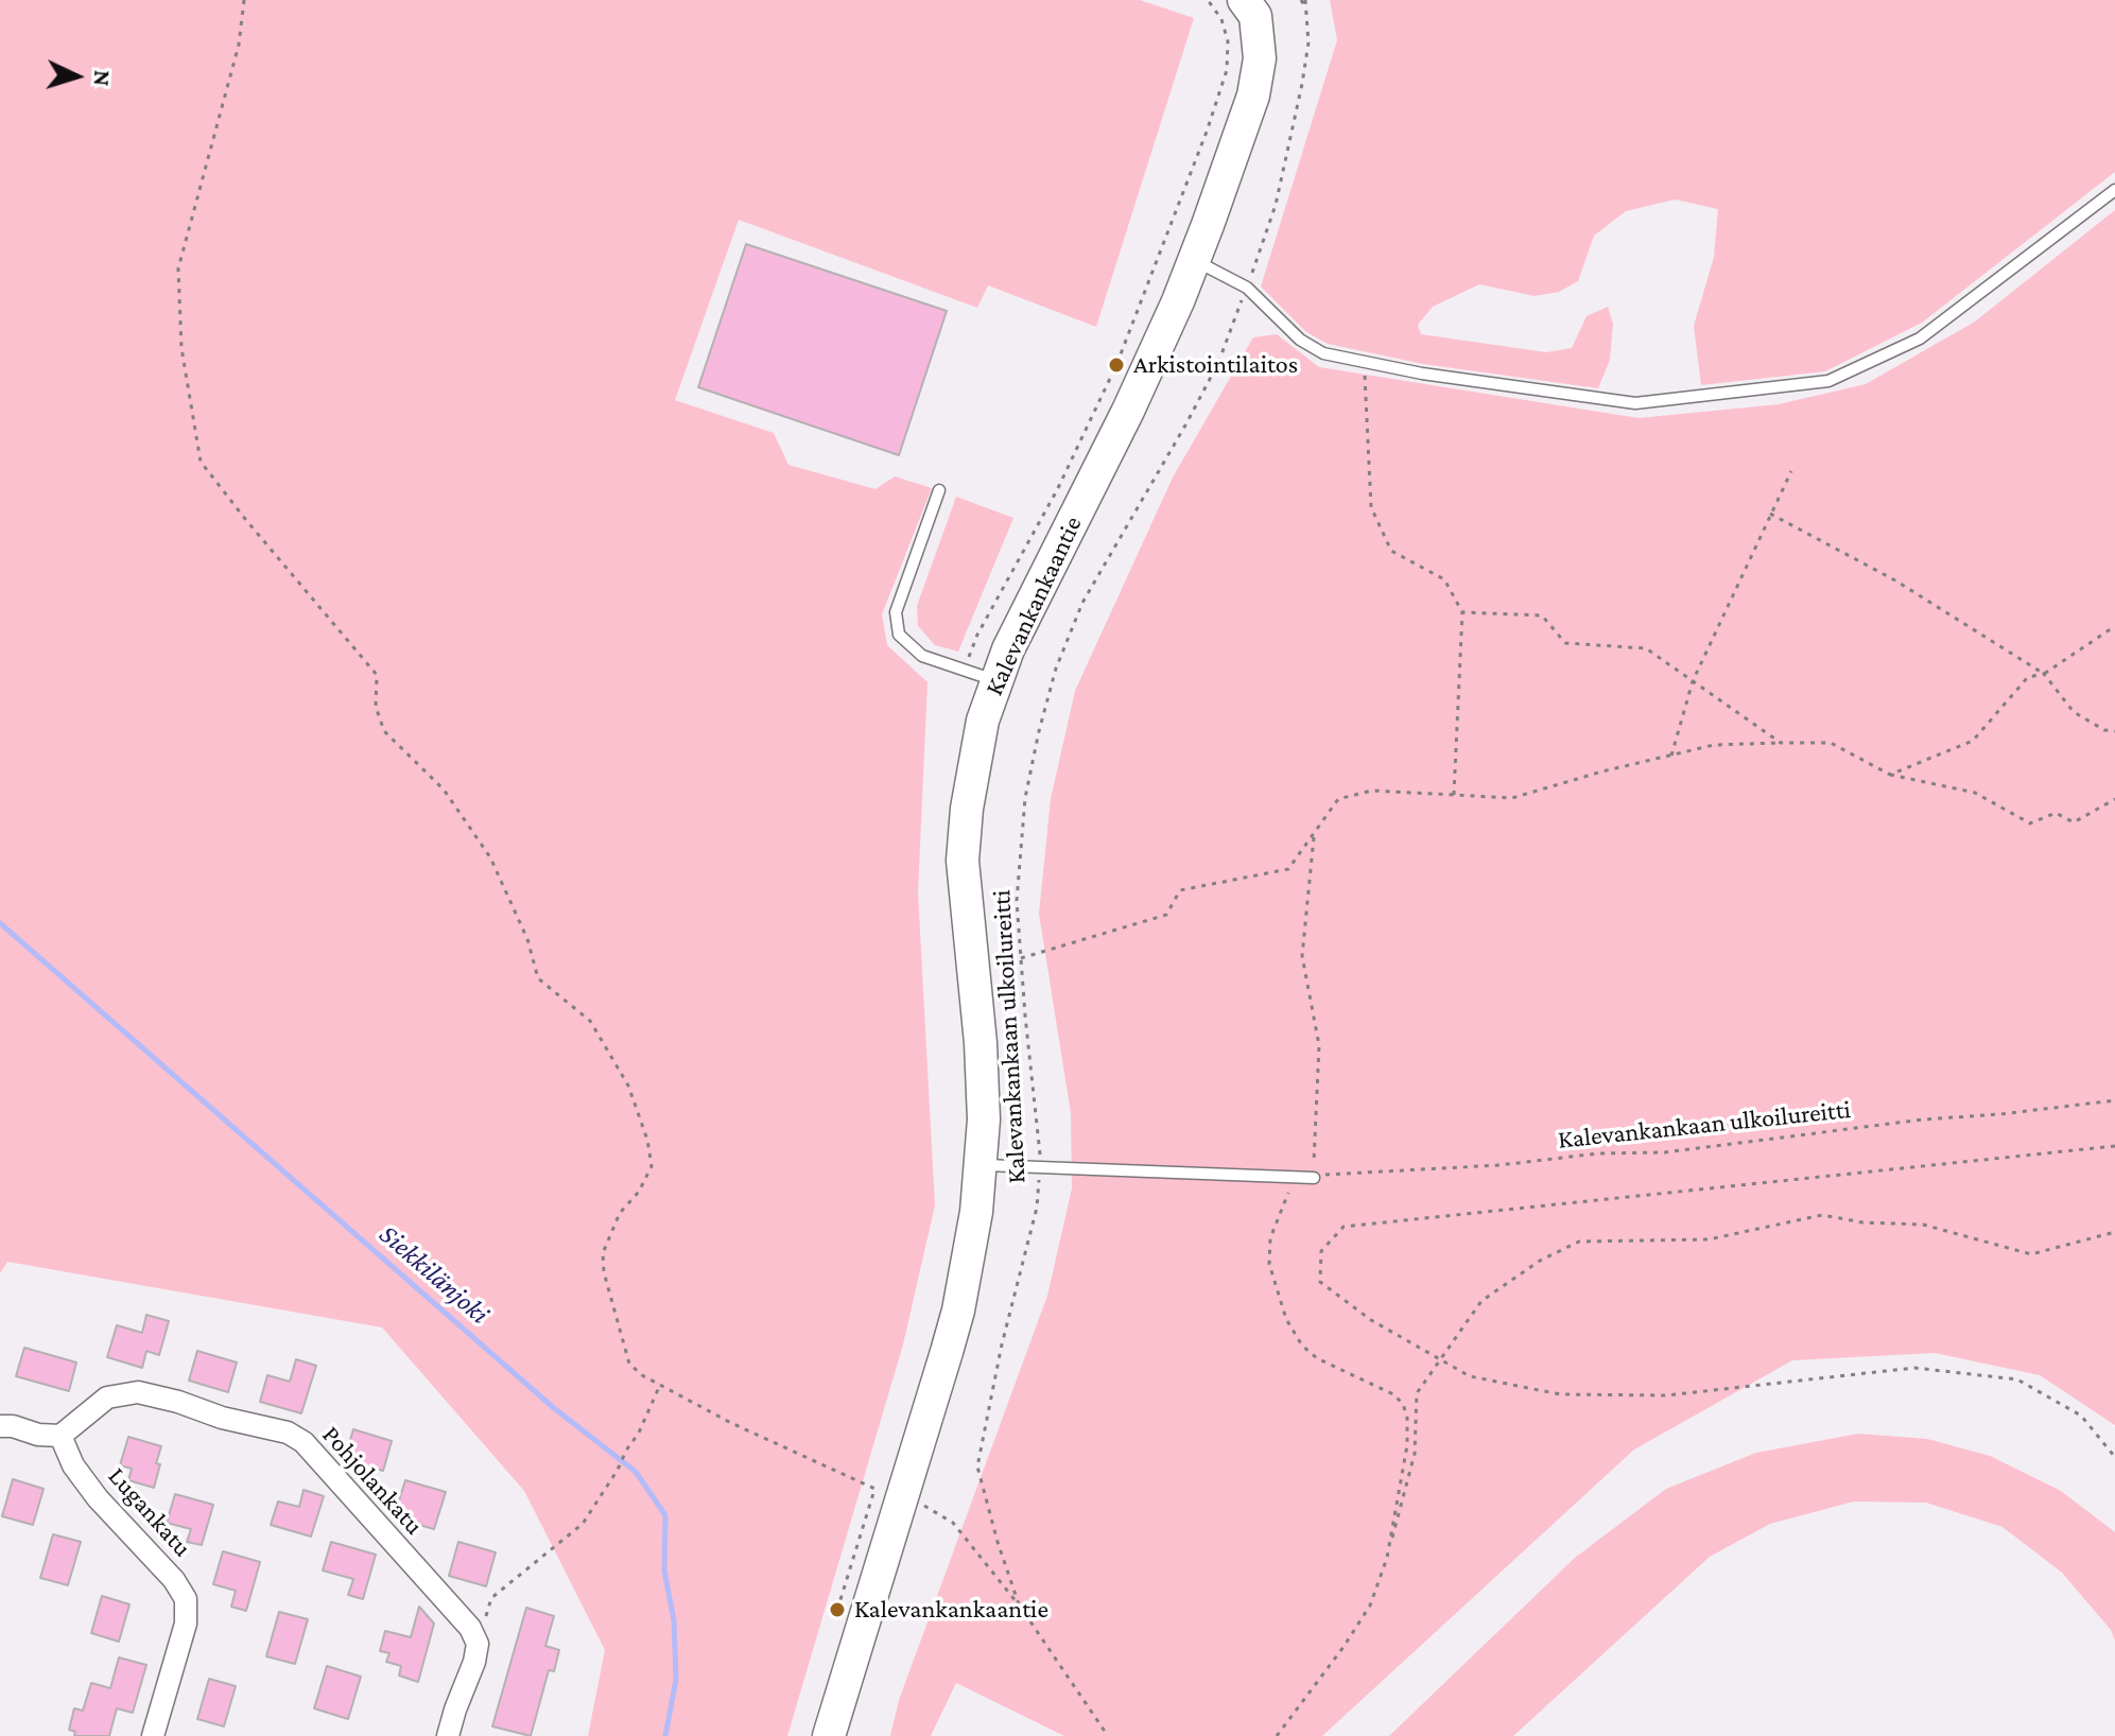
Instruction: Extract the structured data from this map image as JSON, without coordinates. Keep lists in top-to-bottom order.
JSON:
{
  "streets": {
    "street": ["Kalevankankaantie", "Pohjolankatu", "Lugankatu"],
    "path": ["Kalevankankaan ulkoilureitti"]
  },
  "crossings": [
    ["Pohjolankatu", "Lugankatu"]
  ],
  "water": ["Siekkilänjoki"],
  "places": ["Arkistointilaitos", "Kalevankankaantie"],
  "north": "right"
}
